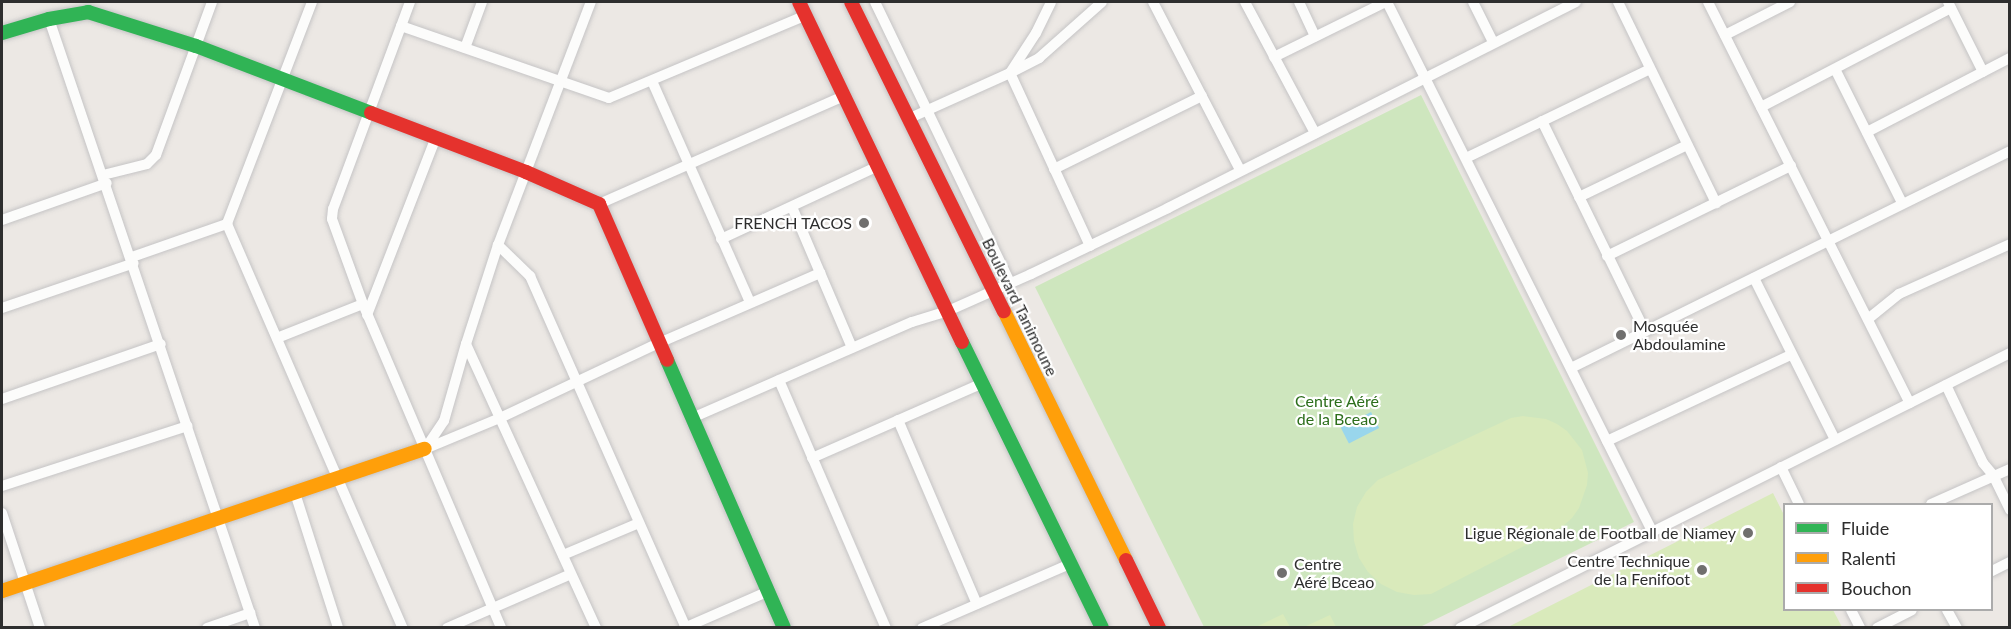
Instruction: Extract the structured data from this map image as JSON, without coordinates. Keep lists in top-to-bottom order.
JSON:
{
  "streets": {
    "street": ["Boulevard Tanimoune"]
  },
  "parks": ["Centre Aéré de la Bceao"],
  "places": [
    "FRENCH TACOS",
    "Mosquée Abdoulamine",
    "Ligue Régionale de Football de Niamey",
    "Centre Technique de la Fenifoot",
    "Centre Aéré Bceao"
  ],
  "legend": ["Fluide", "Ralenti", "Bouchon"]
}
